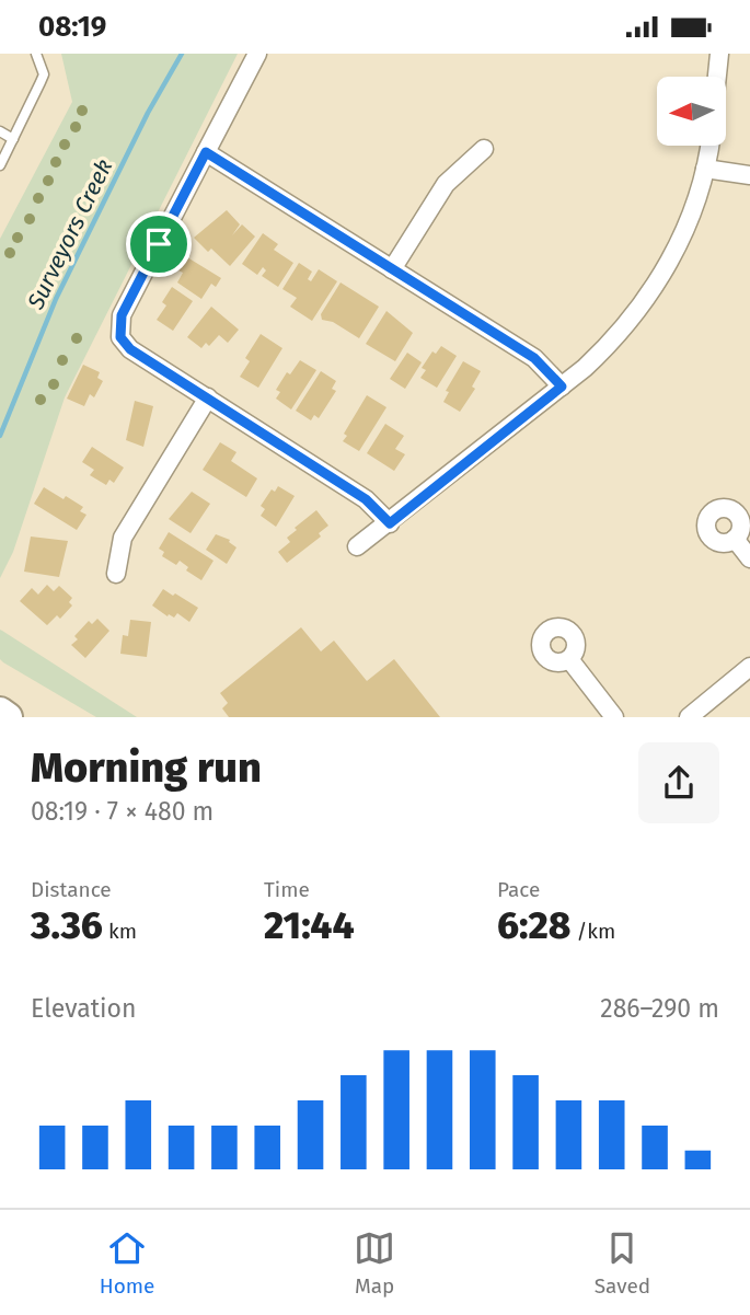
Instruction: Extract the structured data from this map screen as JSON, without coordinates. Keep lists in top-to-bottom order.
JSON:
{
  "water": ["Surveyors Creek"],
  "north": "left",
  "page": {
    "status": "08:19",
    "heading": ["Morning run", "08:19 · 7 × 480 m"],
    "stats": [
      ["Distance", "3.36 km"],
      ["Time", "21:44"],
      ["Pace", "6:28 /km"]
    ],
    "chart": ["Elevation", "286–290 m"],
    "tabs": ["Home", "Map", "Saved"]
  }
}
